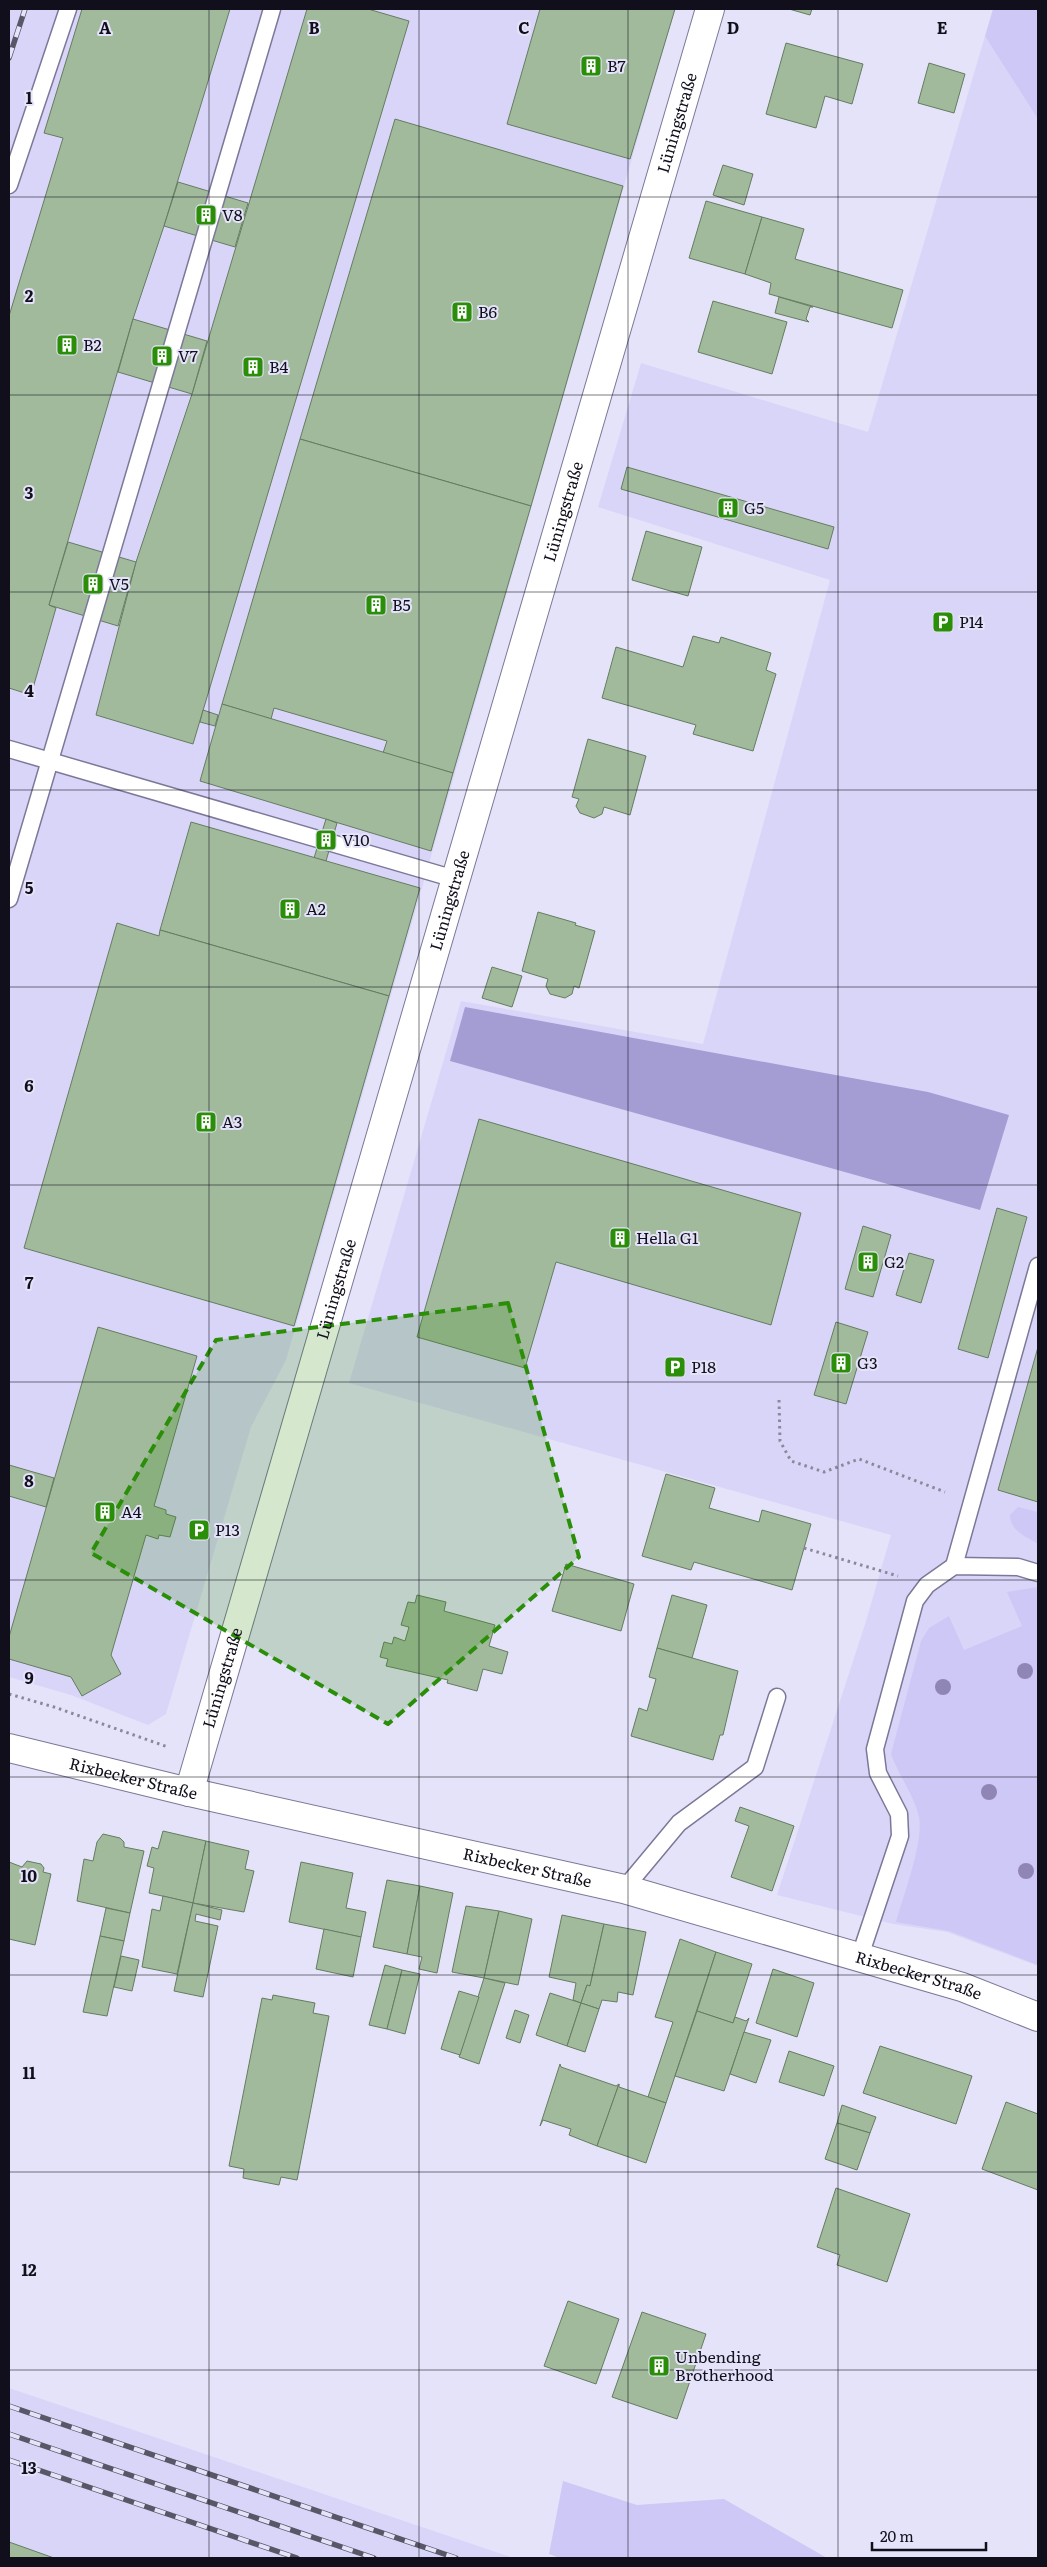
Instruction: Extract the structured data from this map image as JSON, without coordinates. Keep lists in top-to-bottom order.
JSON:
{
  "streets": {
    "street": ["Lüningstraße", "Rixbecker Straße"]
  },
  "crossings": [
    ["Lüningstraße", "Rixbecker Straße"]
  ],
  "places": {
    "building": [
      "B7",
      "V8",
      "B6",
      "B2",
      "V7",
      "B4",
      "G5",
      "V5",
      "B5",
      "V10",
      "A2",
      "A3",
      "Hella G1",
      "G2",
      "G3",
      "A4",
      "Unbending Brotherhood"
    ],
    "parking": ["P14", "P18", "P13"]
  },
  "scale_bar": "20 m",
  "grid": {
    "columns": [
      "A",
      "B",
      "C",
      "D",
      "E"
    ],
    "rows": [
      "1",
      "2",
      "3",
      "4",
      "5",
      "6",
      "7",
      "8",
      "9",
      "10",
      "11",
      "12",
      "13"
    ]
  }
}
